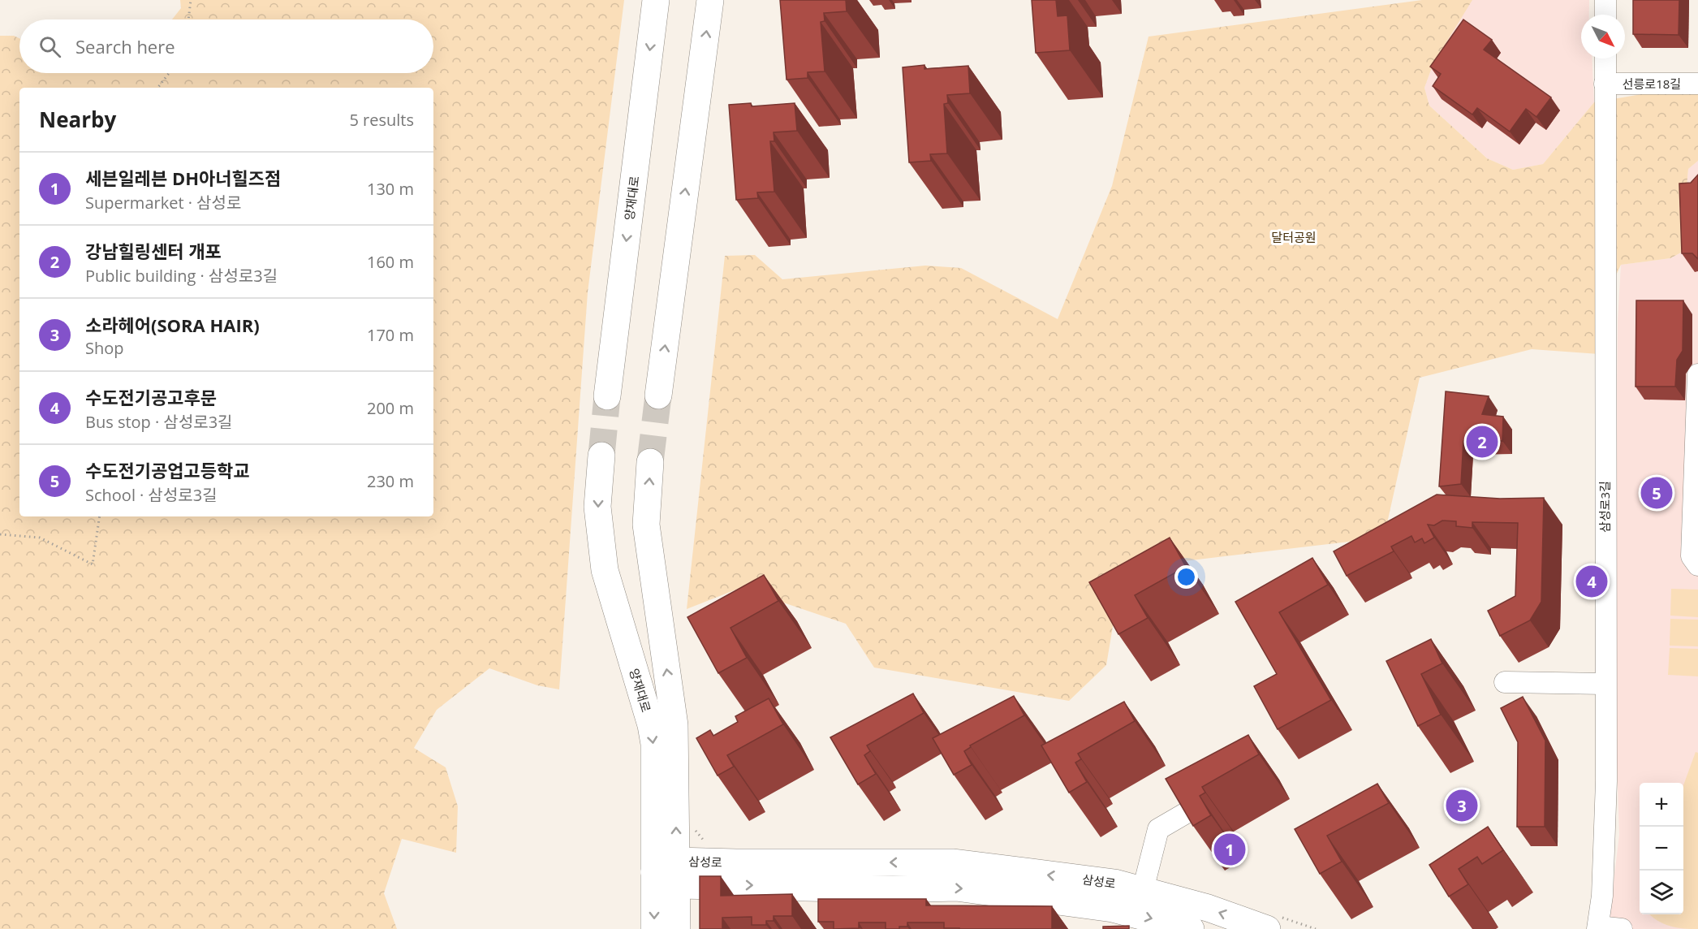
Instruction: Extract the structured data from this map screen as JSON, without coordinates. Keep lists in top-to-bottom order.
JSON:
{
  "streets": {
    "main road": ["양재대로", "삼성로"],
    "street": ["선릉로18길", "삼성로3길"]
  },
  "crossings": [
    ["선릉로18길", "삼성로3길"],
    ["양재대로", "삼성로"]
  ],
  "parks": ["달터공원"],
  "north": "bottom right",
  "page": {
    "search": "Search here",
    "heading": ["Nearby", "5 results"],
    "list": [
      {
        "mark": "1",
        "name": "세븐일레븐 DH아너힐즈점",
        "note": "Supermarket · 삼성로",
        "value": "130 m"
      },
      {
        "mark": "2",
        "name": "강남힐링센터 개포",
        "note": "Public building · 삼성로3길",
        "value": "160 m"
      },
      {
        "mark": "3",
        "name": "소라헤어(SORA HAIR)",
        "note": "Shop",
        "value": "170 m"
      },
      {
        "mark": "4",
        "name": "수도전기공고후문",
        "note": "Bus stop · 삼성로3길",
        "value": "200 m"
      },
      {
        "mark": "5",
        "name": "수도전기공업고등학교",
        "note": "School · 삼성로3길",
        "value": "230 m"
      }
    ],
    "pins": [
      "2",
      "5",
      "4",
      "3",
      "1"
    ],
    "map_buttons": ["+", "−"]
  }
}
